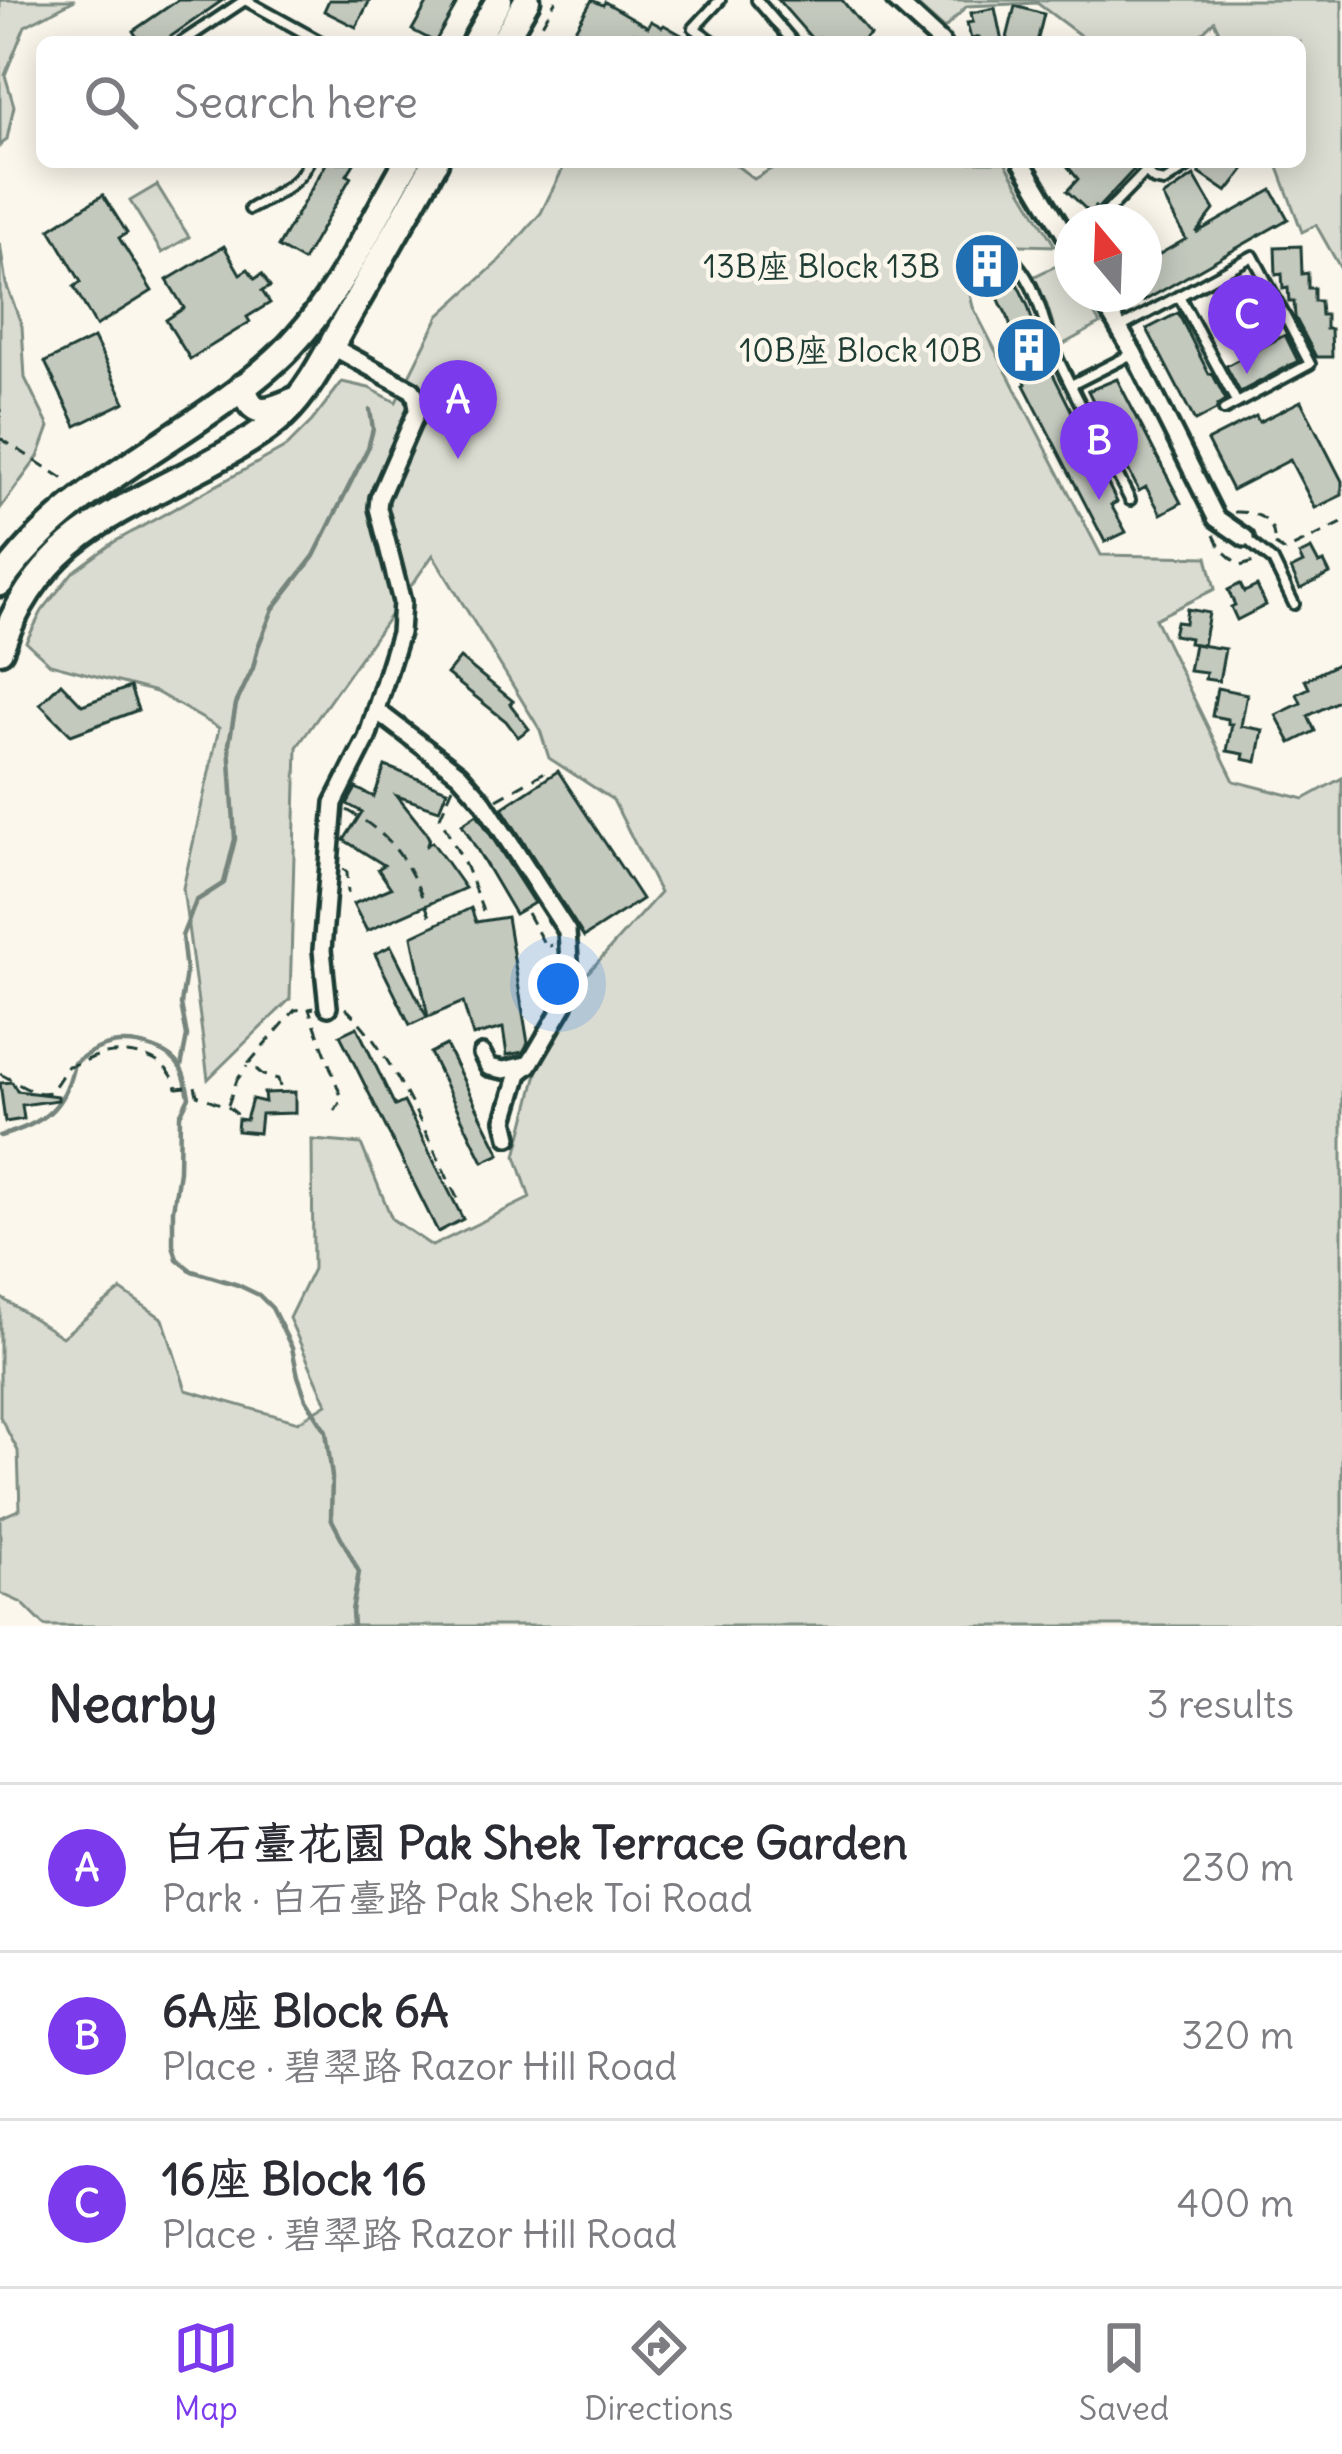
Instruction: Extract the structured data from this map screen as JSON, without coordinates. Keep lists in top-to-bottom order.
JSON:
{
  "places": {
    "building": ["13B座 Block 13B", "10B座 Block 10B"]
  },
  "north": "top",
  "page": {
    "search": "Search here",
    "pins": ["C", "A", "B"],
    "heading": ["Nearby", "3 results"],
    "list": [
      {
        "mark": "A",
        "name": "白石臺花園 Pak Shek Terrace Garden",
        "note": "Park · 白石臺路 Pak Shek Toi Road",
        "value": "230 m"
      },
      {
        "mark": "B",
        "name": "6A座 Block 6A",
        "note": "Place · 碧翠路 Razor Hill Road",
        "value": "320 m"
      },
      {
        "mark": "C",
        "name": "16座 Block 16",
        "note": "Place · 碧翠路 Razor Hill Road",
        "value": "400 m"
      }
    ],
    "nav": ["Map", "Directions", "Saved"]
  }
}
